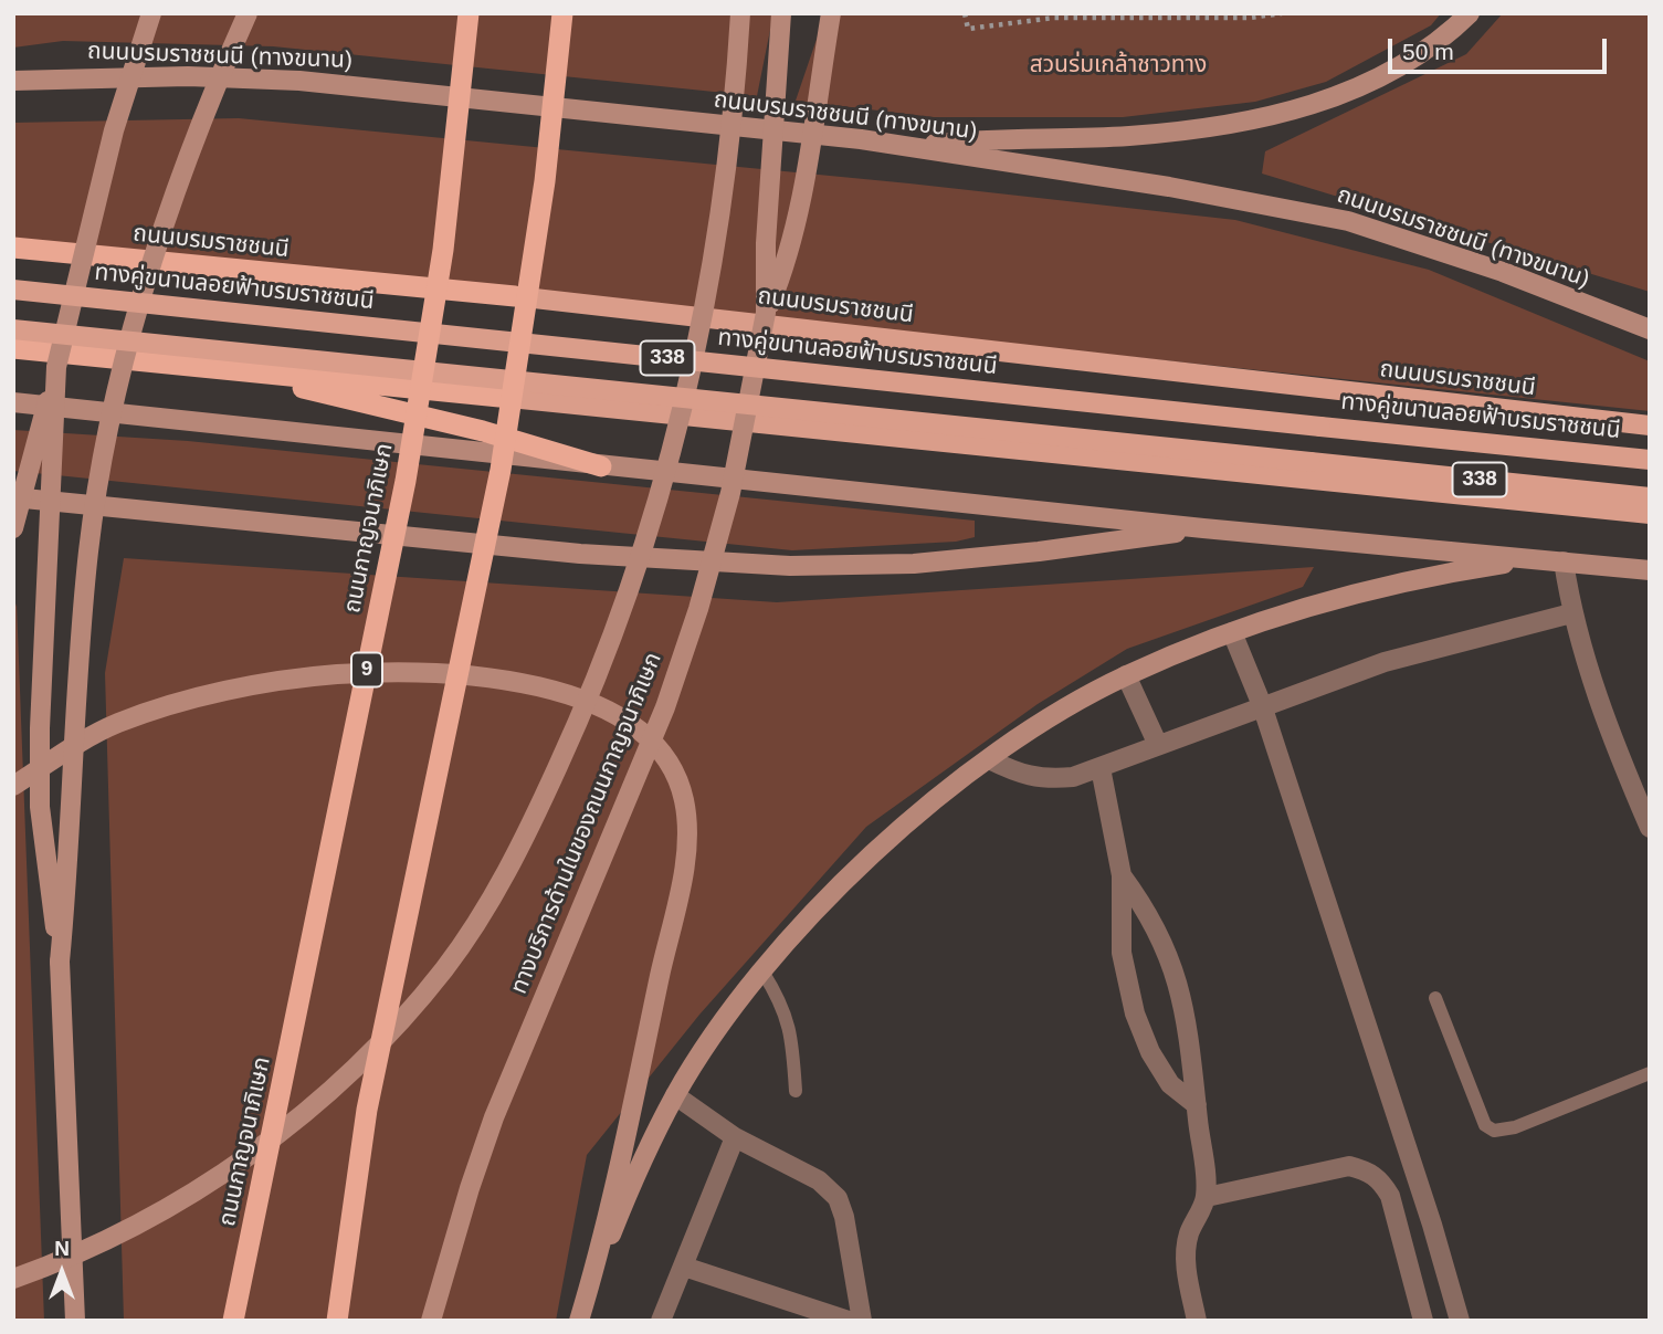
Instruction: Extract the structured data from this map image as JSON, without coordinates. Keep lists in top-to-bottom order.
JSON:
{
  "streets": {
    "highway": [
      "ถนนบรมราชชนนี",
      "338",
      "ถนนกาญจนาภิเษก",
      "9"
    ],
    "main road": ["ถนนบรมราชชนนี (ทางขนาน)", "ทางคู่ขนานลอยฟ้าบรมราชชนนี", "ทางบริการด้านในของถนนกาญจนาภิเษก"]
  },
  "parks": ["สวนร่มเกล้าชาวทาง"],
  "scale_bar": "50 m",
  "north": "top"
}
